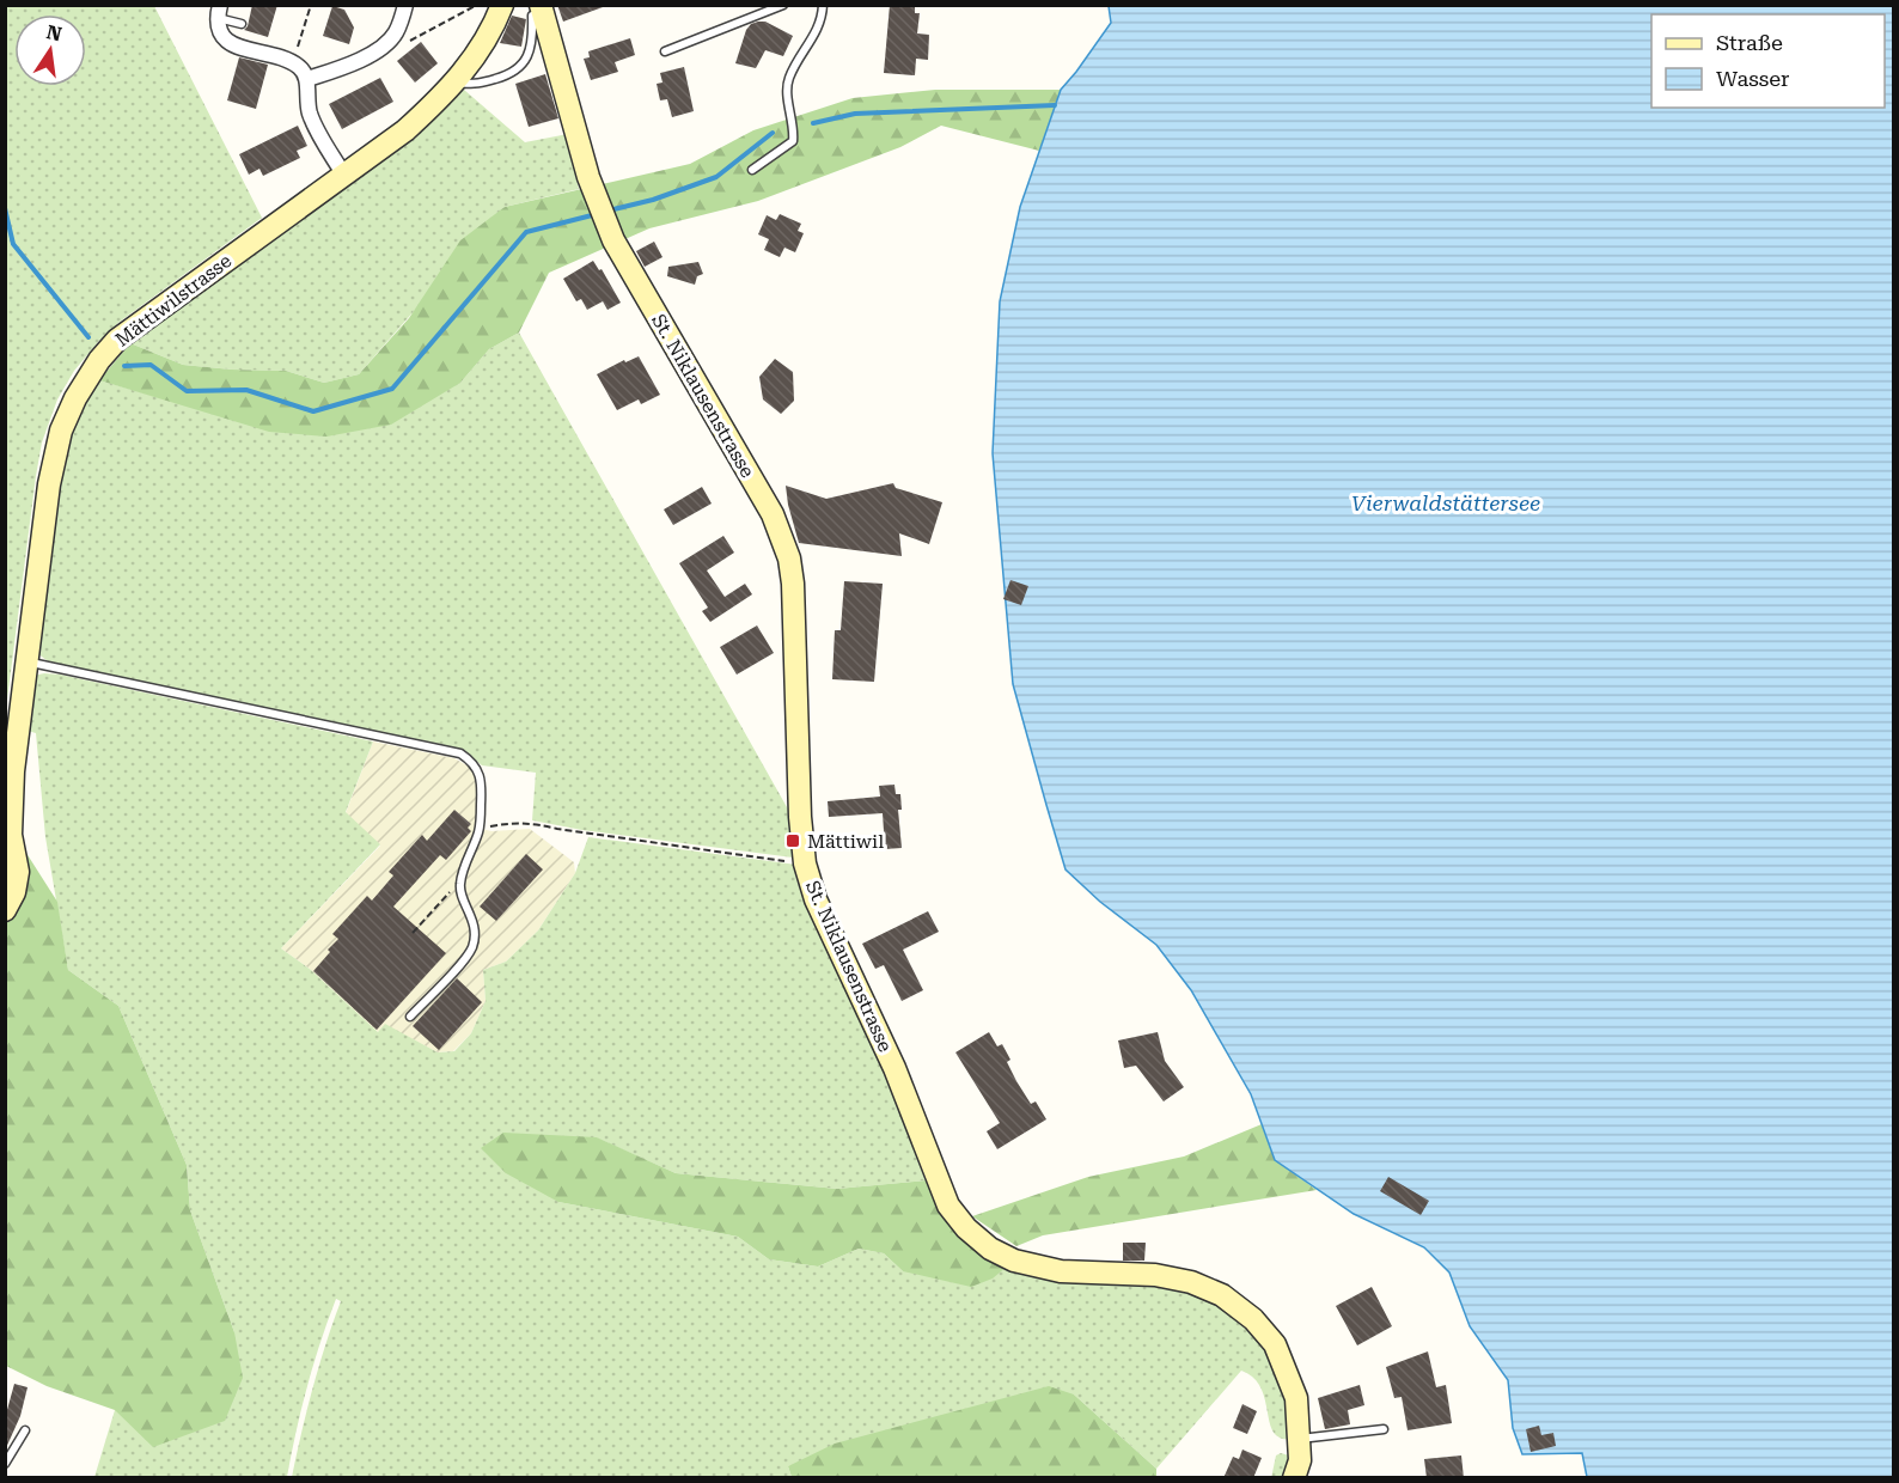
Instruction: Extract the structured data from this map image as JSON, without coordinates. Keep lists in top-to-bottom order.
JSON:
{
  "streets": {
    "street": ["Mättiwilstrasse", "St. Niklausenstrasse"]
  },
  "water": ["Vierwaldstättersee"],
  "places": {
    "transit": ["Mättiwil"]
  },
  "legend": ["Straße", "Wasser"],
  "north": "top"
}
